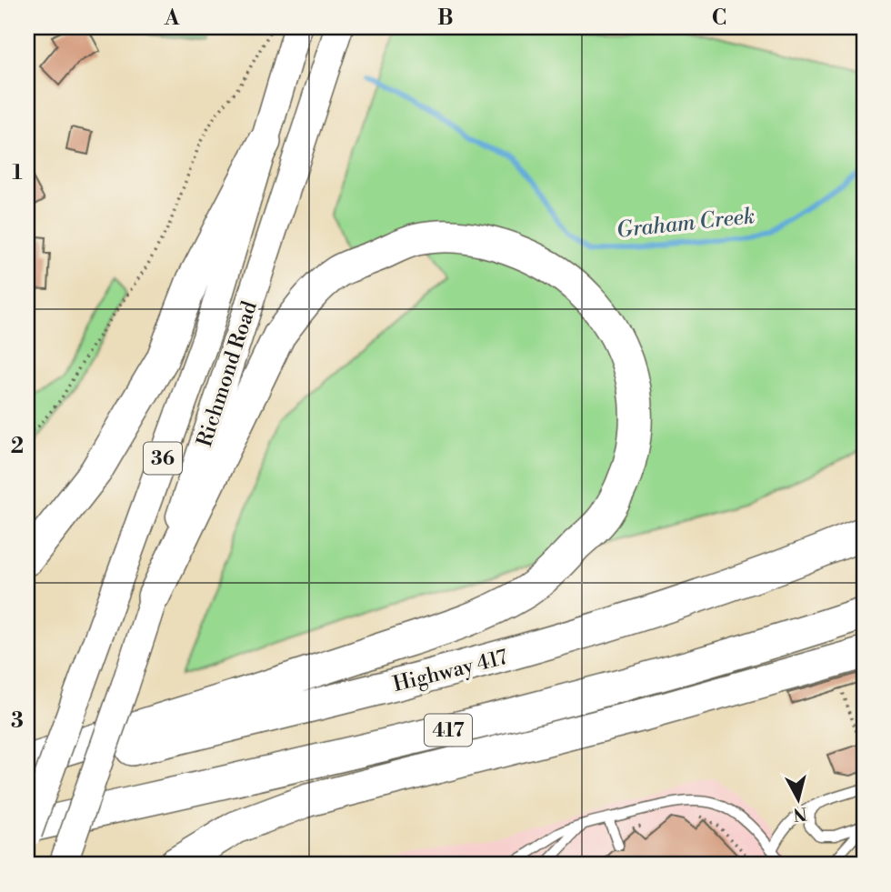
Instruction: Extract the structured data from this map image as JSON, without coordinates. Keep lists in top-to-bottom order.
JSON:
{
  "streets": {
    "highway": ["Highway 417", "417"],
    "main road": ["Richmond Road", "36"]
  },
  "water": ["Graham Creek"],
  "north": "bottom",
  "grid": {
    "columns": ["A", "B", "C"],
    "rows": ["1", "2", "3"]
  }
}
